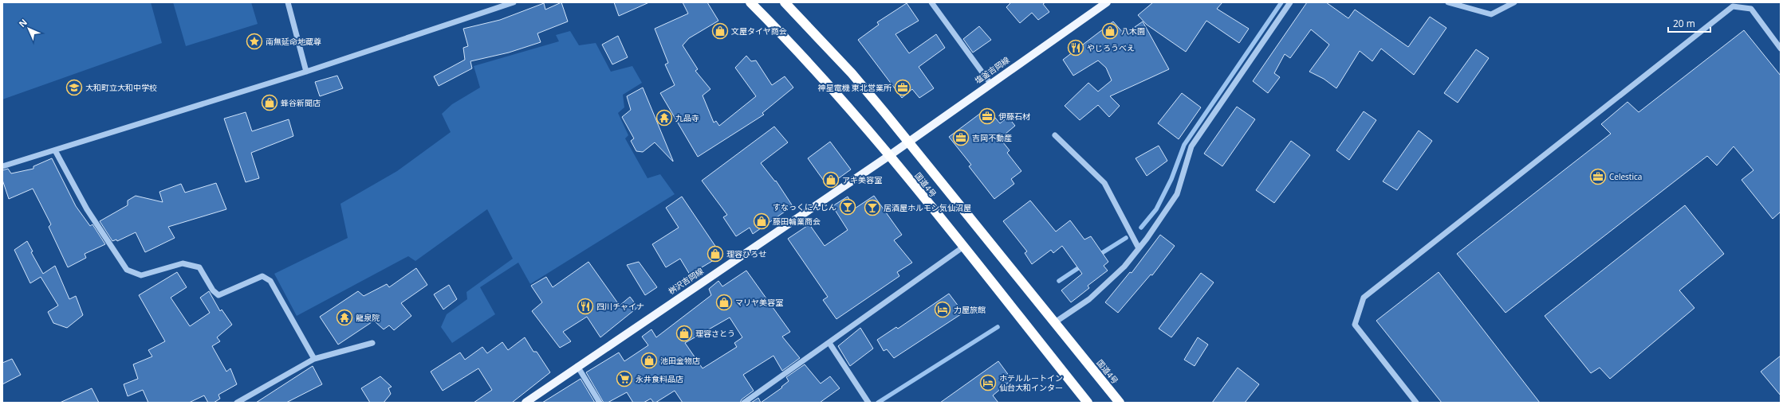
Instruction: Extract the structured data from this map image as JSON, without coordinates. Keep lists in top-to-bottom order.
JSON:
{
  "streets": {
    "highway": ["国道4号"],
    "main road": ["塩釜吉岡線", "桝沢吉岡線"]
  },
  "crossings": [
    ["塩釜吉岡線", "国道4号"],
    ["塩釜吉岡線", "桝沢吉岡線"],
    ["国道4号", "桝沢吉岡線"]
  ],
  "places": {
    "shop": [
      "文屋タイヤ商会",
      "八木園",
      "蜂谷新聞店",
      "アキ美容室",
      "藤田輪業商会",
      "理容ひろせ",
      "マリヤ美容室",
      "理容さとう",
      "池田金物店"
    ],
    "place": ["南無延命地蔵尊"],
    "restaurant": ["やじろうべえ", "四川チャイナ"],
    "school or university": ["大和町立大和中学校"],
    "office": [
      "神星電機 東北営業所",
      "伊藤石材",
      "吉岡不動産",
      "Celestica"
    ],
    "temple": ["九品寺", "龍泉院"],
    "bar": ["すなっくにんじん", "居酒屋ホルモン気仙沼屋"],
    "hotel": ["力屋旅館", "ホテルルートイン 仙台大和インター"],
    "supermarket": ["永井食料品店"]
  },
  "scale_bar": "20 m",
  "north": "top left"
}
